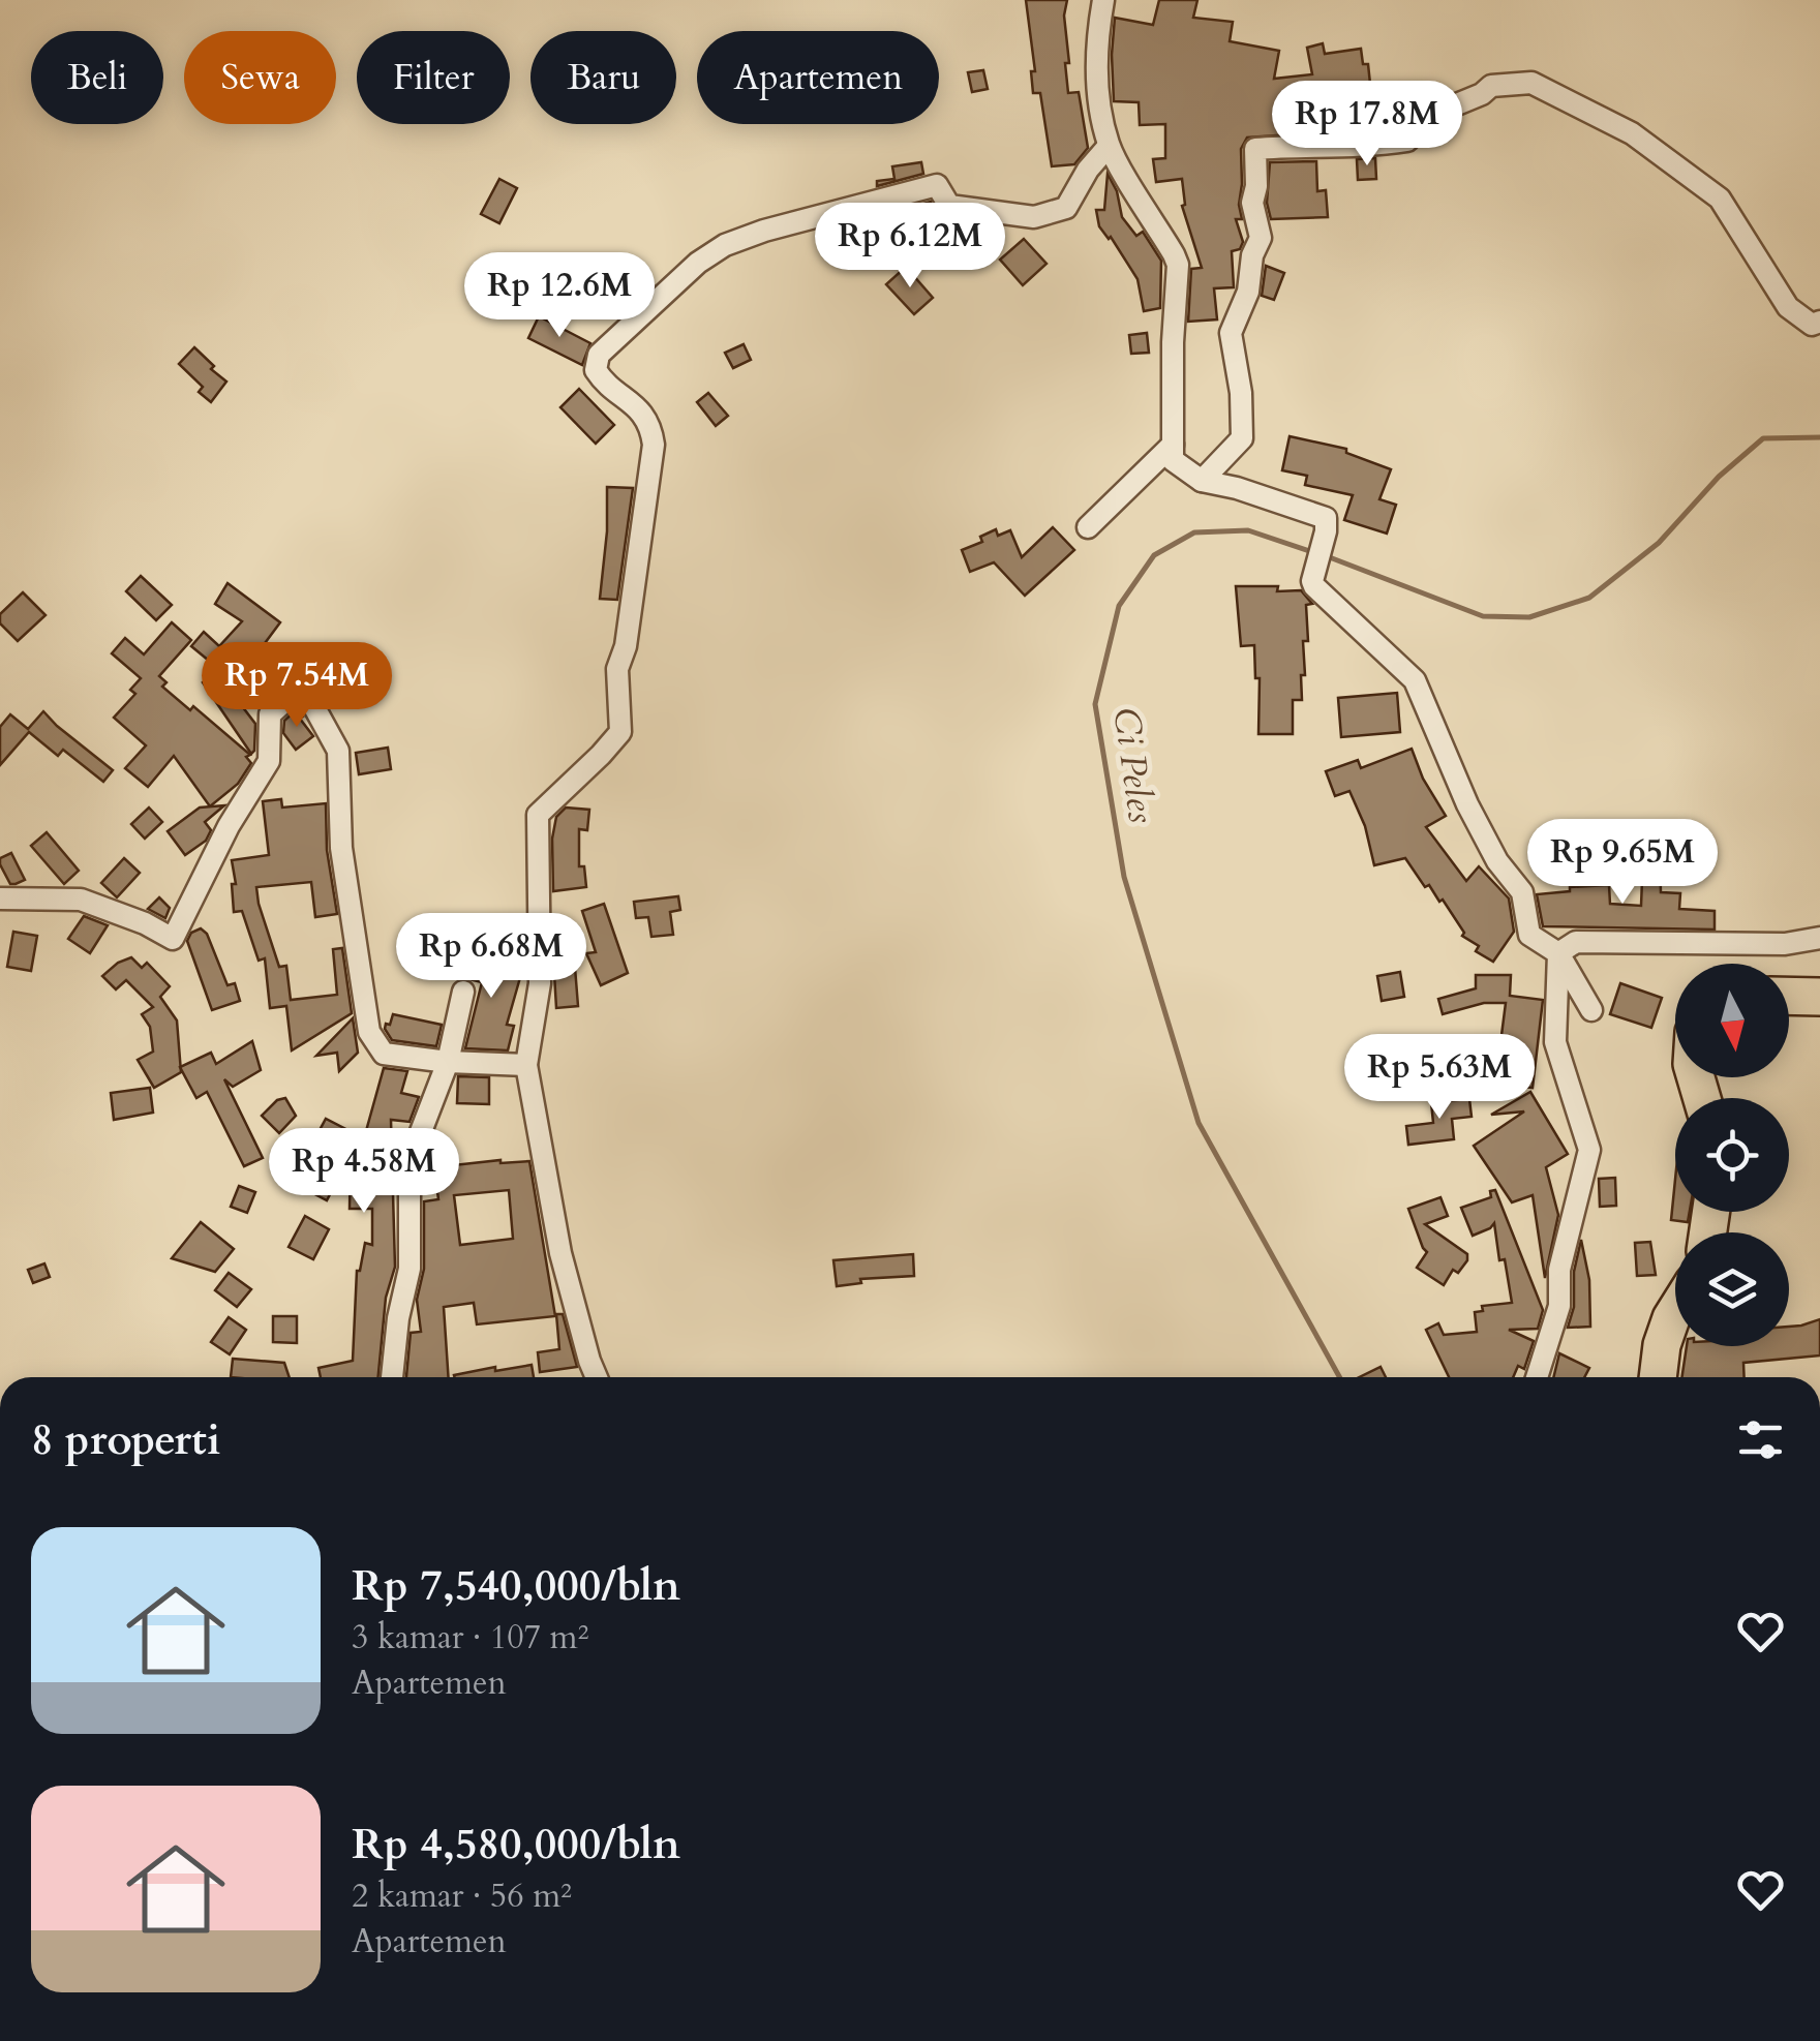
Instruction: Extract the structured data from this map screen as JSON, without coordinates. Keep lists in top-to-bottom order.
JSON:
{
  "water": ["Ci Peles"],
  "north": "bottom",
  "page": {
    "chip": [
      "Beli",
      "Sewa",
      "Filter",
      "Baru",
      "Apartemen"
    ],
    "price": [
      "Rp 17.8M",
      "Rp 6.12M",
      "Rp 12.6M",
      "Rp 7.54M",
      "Rp 9.65M",
      "Rp 6.68M",
      "Rp 5.63M",
      "Rp 4.58M"
    ],
    "heading": "8 properti",
    "list": [
      {
        "name": "Rp 7,540,000/bln",
        "note": "3 kamar · 107 m² · Apartemen"
      },
      {
        "name": "Rp 4,580,000/bln",
        "note": "2 kamar · 56 m² · Apartemen"
      }
    ]
  }
}
